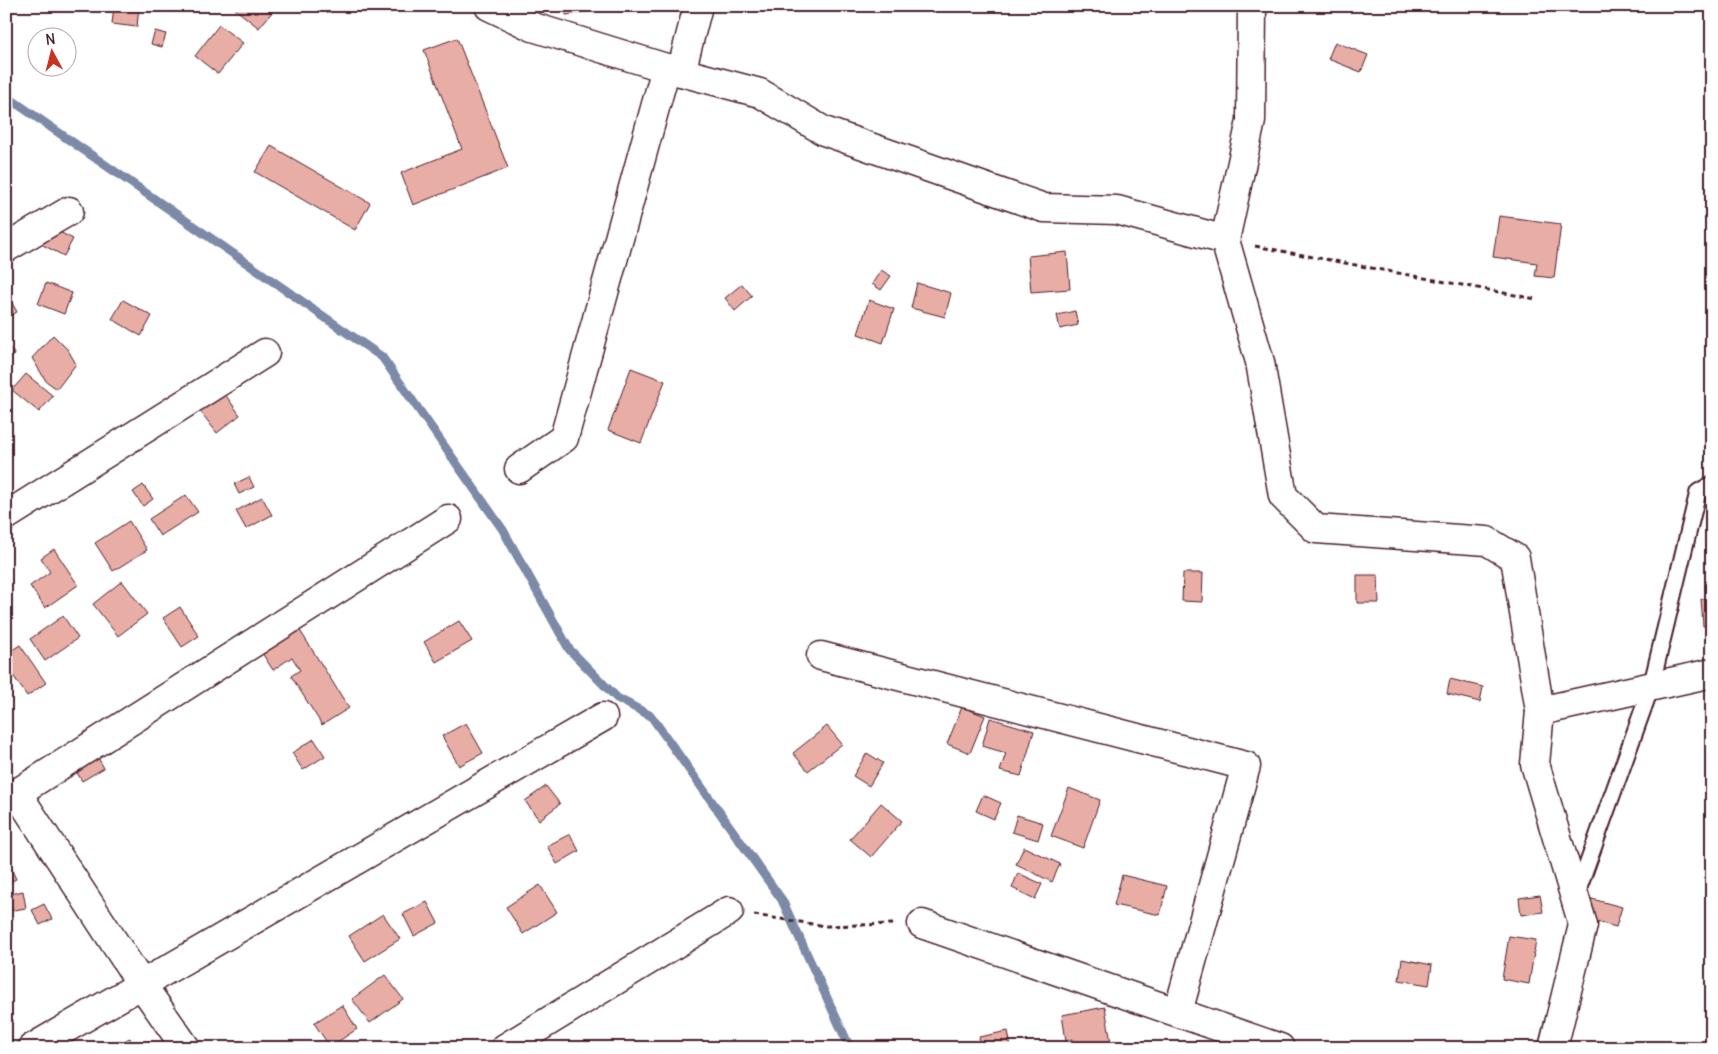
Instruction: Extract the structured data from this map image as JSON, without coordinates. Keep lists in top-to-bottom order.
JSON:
{
  "north": "top"
}
